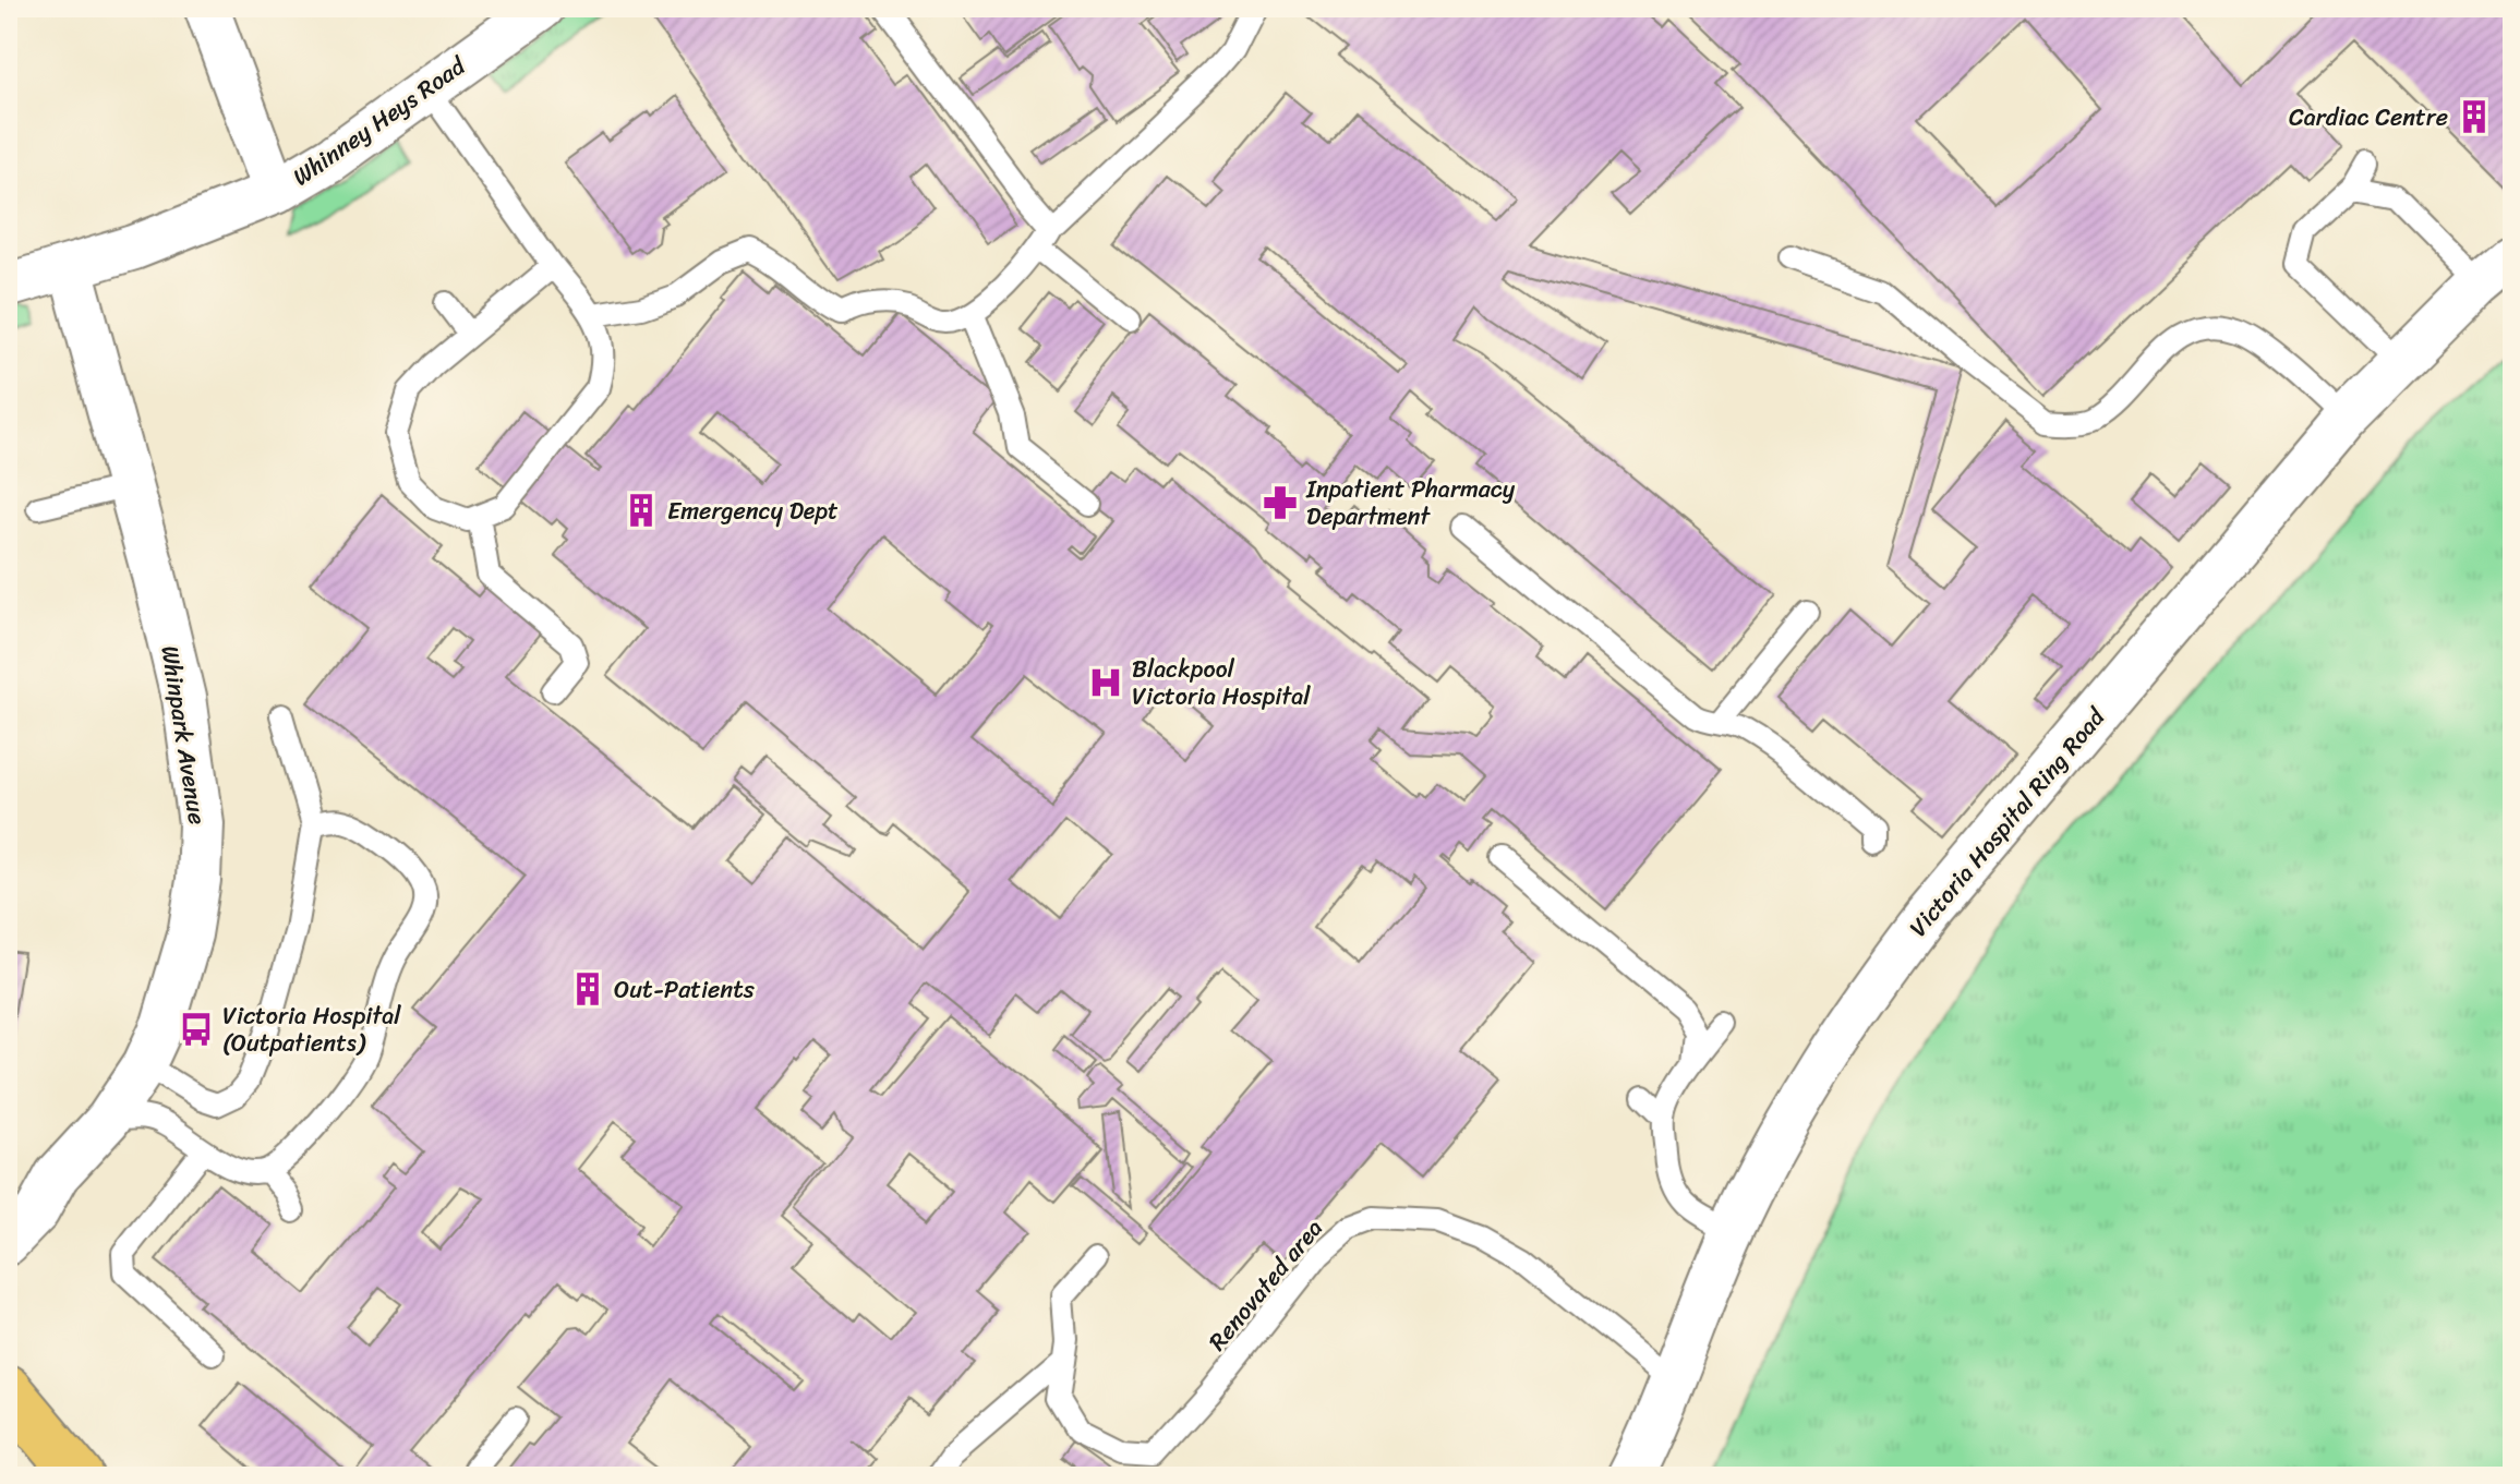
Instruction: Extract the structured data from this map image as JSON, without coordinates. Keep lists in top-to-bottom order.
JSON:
{
  "streets": {
    "street": ["Whinney Heys Road", "Whinpark Avenue", "Victoria Hospital Ring Road"],
    "lane": ["Renovated area"]
  },
  "crossings": [
    ["Whinney Heys Road", "Whinpark Avenue"],
    ["Victoria Hospital Ring Road", "Renovated area"]
  ],
  "places": {
    "building": ["Cardiac Centre", "Emergency Dept", "Out-Patients"],
    "pharmacy": ["Inpatient Pharmacy Department"],
    "hospital": ["Blackpool Victoria Hospital"],
    "bus stop": ["Victoria Hospital (Outpatients)"]
  }
}
